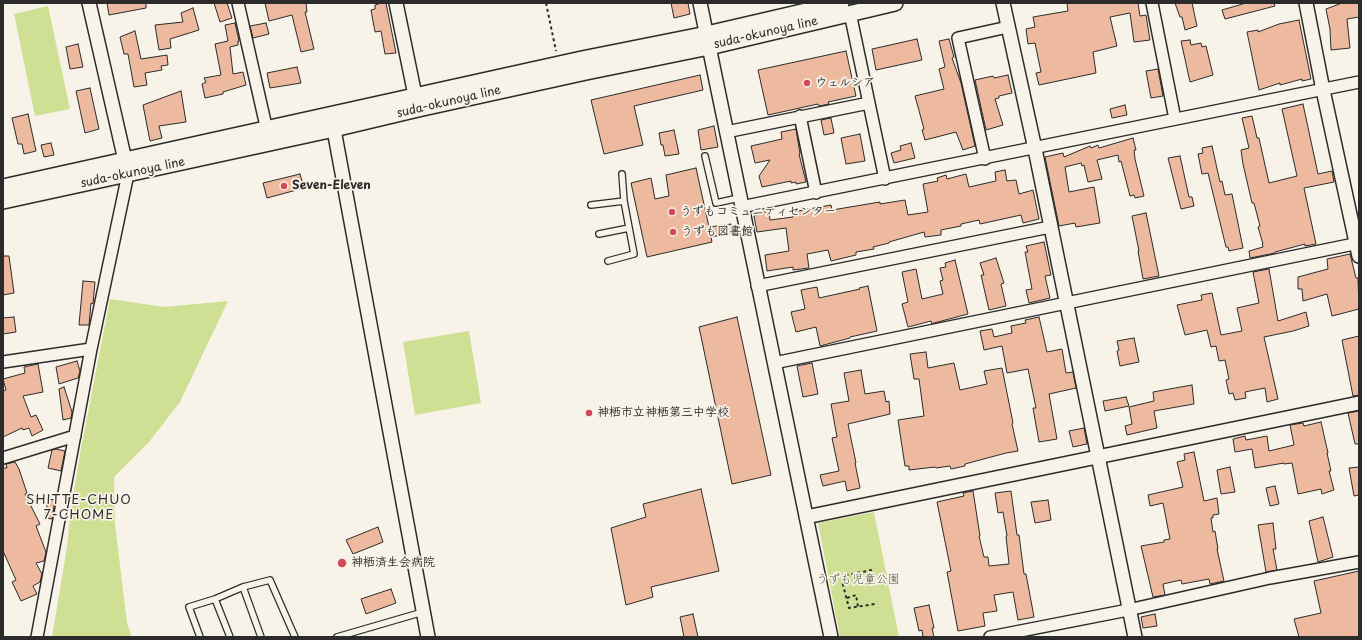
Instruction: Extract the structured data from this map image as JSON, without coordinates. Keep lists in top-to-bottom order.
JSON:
{
  "streets": {
    "main road": ["suda-okunoya line"]
  },
  "districts": ["SHITTE-CHUO 7-CHOME"],
  "parks": ["うずも児童公園"],
  "places": [
    "ウェルシア",
    "Seven-Eleven",
    "うずもコミュニティセンター",
    "うずも図書館",
    "神栖市立神栖第三中学校",
    "神栖済生会病院"
  ]
}
